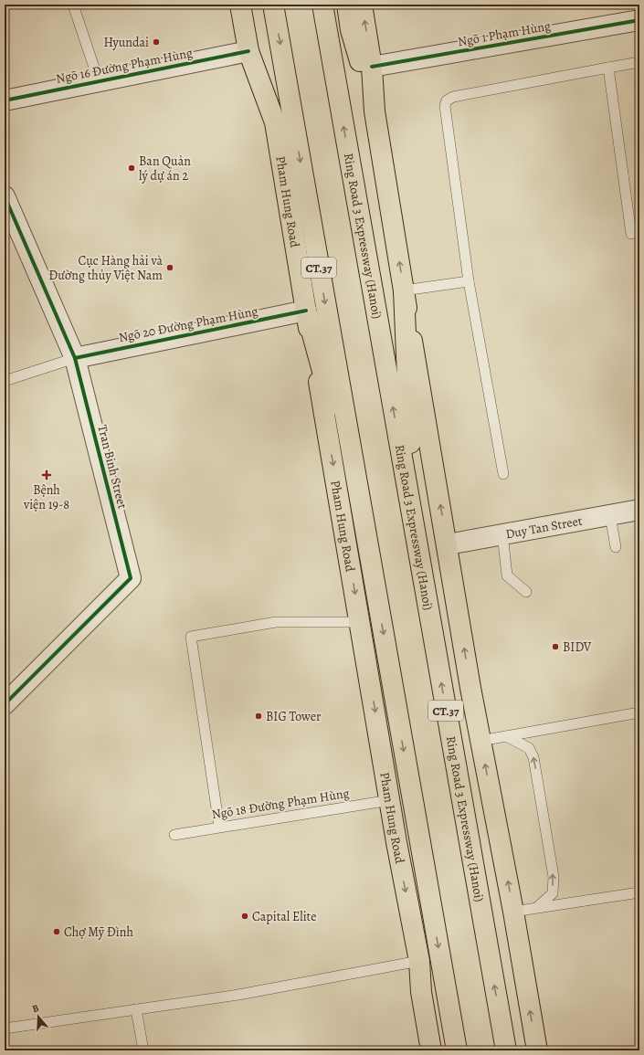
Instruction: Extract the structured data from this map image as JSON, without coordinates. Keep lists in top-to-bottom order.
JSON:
{
  "streets": {
    "main road": ["Pham Hung Road", "Ring Road 3 Expressway (Hanoi)", "CT.37"],
    "street": [
      "Ngõ 1 Phạm Hùng",
      "Ngõ 16 Đường Phạm Hùng",
      "Ngõ 20 Đường Phạm Hùng",
      "Tran Binh Street",
      "Duy Tan Street"
    ],
    "lane": ["Ngõ 18 Đường Phạm Hùng"]
  },
  "crossings": [
    ["Ngõ 16 Đường Phạm Hùng", "Pham Hung Road"],
    ["Pham Hung Road", "Ngõ 20 Đường Phạm Hùng"],
    ["Pham Hung Road", "Ngõ 18 Đường Phạm Hùng"],
    ["Ngõ 20 Đường Phạm Hùng", "Tran Binh Street"]
  ],
  "places": {
    "other": [
      "Hyundai",
      "Ban Quản lý dự án 2",
      "Cục Hàng hải và Đường thủy Việt Nam",
      "BIDV",
      "BIG Tower",
      "Capital Elite",
      "Chợ Mỹ Đình"
    ],
    "health": ["Bệnh viện 19-8"]
  },
  "north": "top"
}
